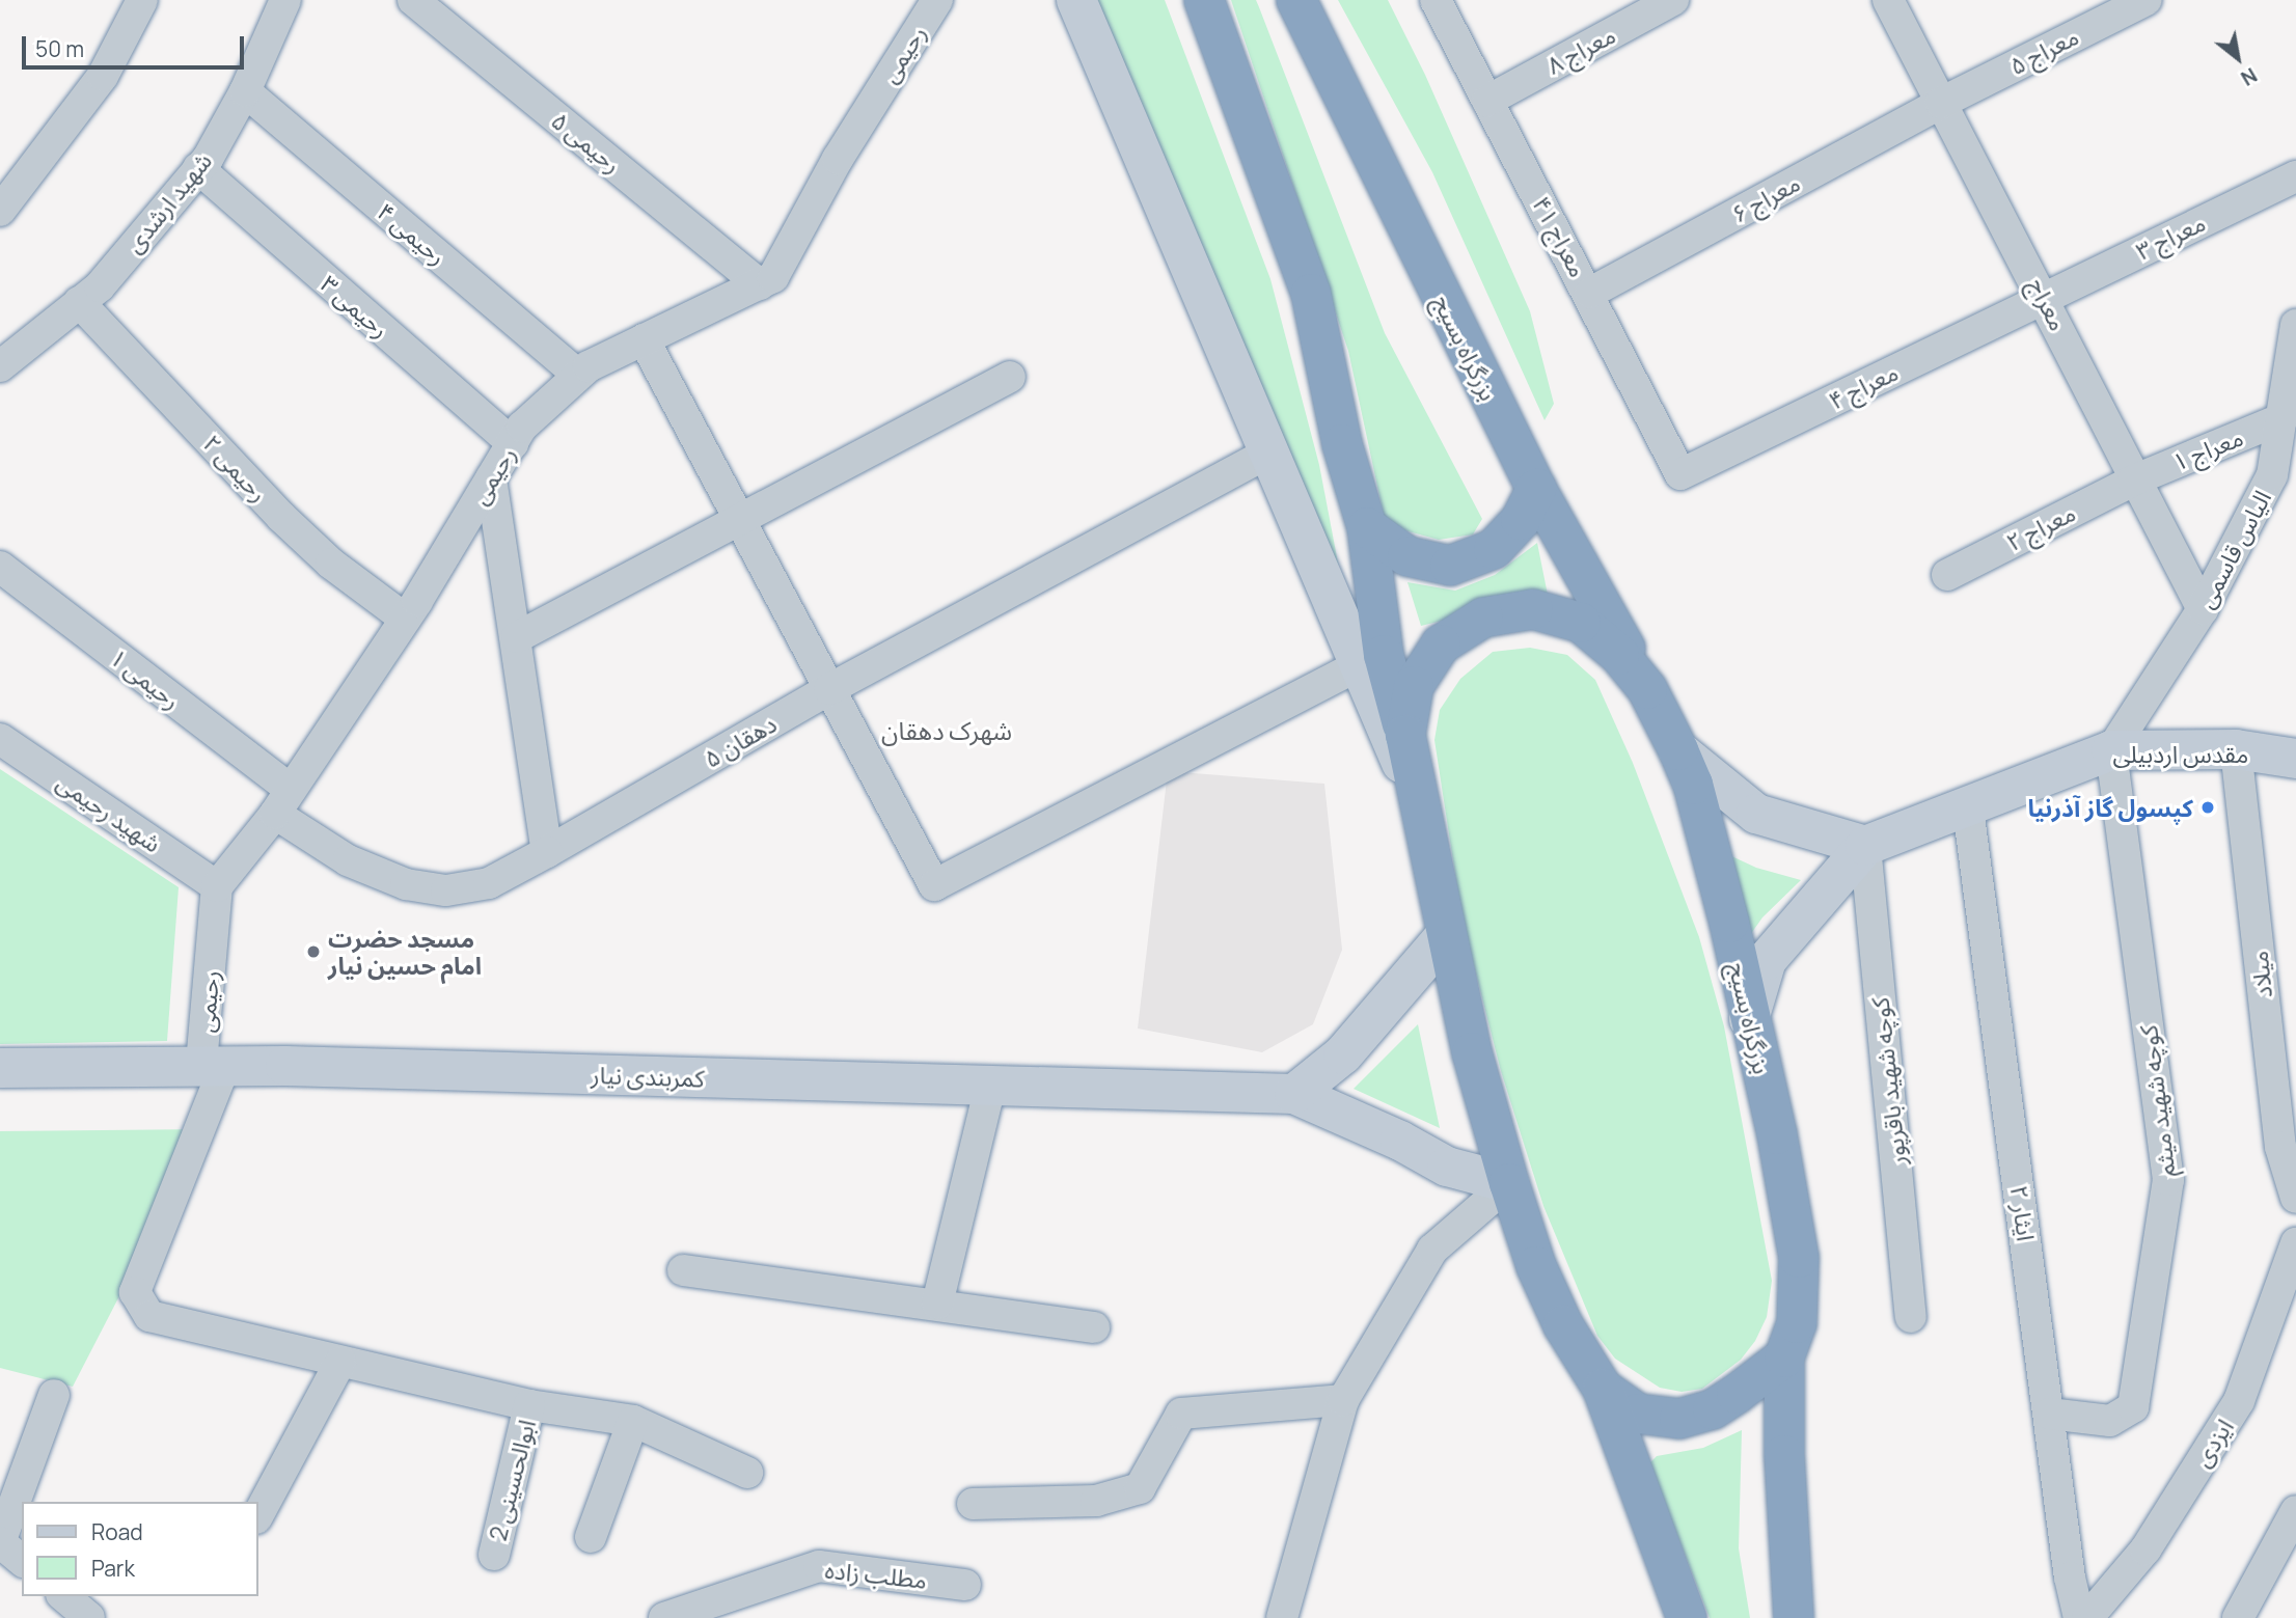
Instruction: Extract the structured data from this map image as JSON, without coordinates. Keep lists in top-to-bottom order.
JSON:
{
  "streets": {
    "highway": ["بزرگراه بسیج"],
    "main road": ["مقدس اردبیلی", "کمربندی نیار"],
    "street": [
      "معراج ۸",
      "معراج ۵",
      "رحیمی",
      "رحیمی ۵",
      "معراج ۶",
      "شهید ارشدی",
      "رحیمی ۴",
      "معراج ۴۱",
      "معراج ۳",
      "معراج",
      "رحیمی ۳",
      "معراج ۴",
      "معراج ۱",
      "رحیمی ۲",
      "معراج ۲",
      "الیاس قاسمی",
      "رحیمی ۱",
      "دهقان ۵",
      "شهید رحیمی",
      "میلاد",
      "کوچه شهید باقرپور",
      "کوچه شهید میثم",
      "ایثار ۲",
      "ایزدی",
      "ابوالحسینی 2",
      "مطلب زاده"
    ]
  },
  "crossings": [
    ["معراج ۸", "معراج ۴۱"],
    ["معراج ۵", "معراج ۶"],
    ["معراج ۵", "معراج"],
    ["رحیمی", "رحیمی ۵"],
    ["رحیمی", "رحیمی ۴"],
    ["رحیمی", "رحیمی ۳"],
    ["رحیمی", "رحیمی ۲"],
    ["رحیمی", "رحیمی ۱"],
    ["رحیمی", "شهید رحیمی"],
    ["رحیمی", "کمربندی نیار"],
    ["معراج ۶", "معراج ۴۱"],
    ["معراج ۶", "معراج"],
    ["شهید ارشدی", "رحیمی ۴"],
    ["شهید ارشدی", "رحیمی ۳"],
    ["شهید ارشدی", "رحیمی ۲"],
    ["معراج ۴۱", "معراج ۴"],
    ["معراج ۳", "معراج"],
    ["معراج ۳", "معراج ۴"],
    ["معراج", "معراج ۴"],
    ["معراج", "معراج ۱"],
    ["معراج", "معراج ۲"],
    ["معراج", "الیاس قاسمی"],
    ["معراج ۱", "معراج ۲"],
    ["معراج ۱", "الیاس قاسمی"],
    ["الیاس قاسمی", "مقدس اردبیلی"],
    ["الیاس قاسمی", "کوچه شهید میثم"],
    ["رحیمی ۱", "دهقان ۵"],
    ["مقدس اردبیلی", "میلاد"],
    ["مقدس اردبیلی", "کوچه شهید باقرپور"],
    ["مقدس اردبیلی", "کوچه شهید میثم"],
    ["مقدس اردبیلی", "ایثار ۲"],
    ["کوچه شهید میثم", "ایثار ۲"]
  ],
  "districts": ["شهرک دهقان"],
  "places": ["کپسول گاز آذرنیا", "مسجد حضرت امام حسین نیار"],
  "legend": ["Road", "Park"],
  "scale_bar": "50 m",
  "north": "bottom right"
}
